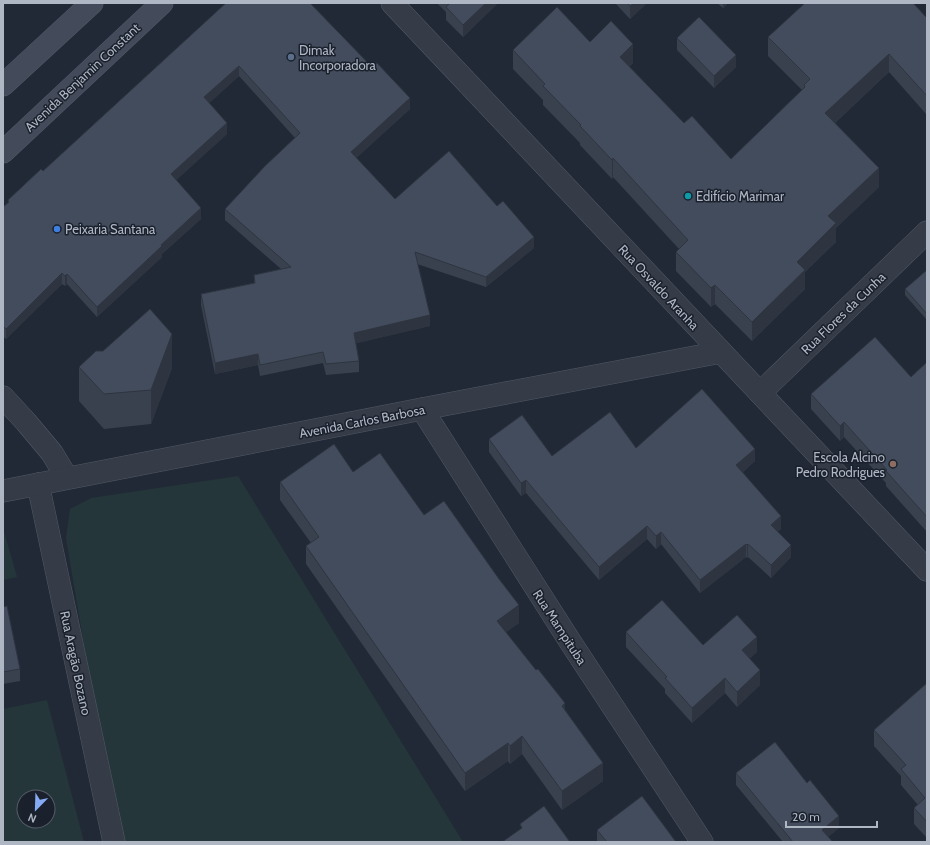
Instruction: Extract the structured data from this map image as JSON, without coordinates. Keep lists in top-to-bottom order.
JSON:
{
  "streets": {
    "main road": ["Avenida Benjamin Constant"],
    "street": [
      "Rua Osvaldo Aranha",
      "Rua Flores da Cunha",
      "Avenida Carlos Barbosa",
      "Rua Mampituba",
      "Rua Aragão Bozano"
    ]
  },
  "crossings": [
    ["Rua Osvaldo Aranha", "Rua Flores da Cunha"],
    ["Rua Osvaldo Aranha", "Avenida Carlos Barbosa"],
    ["Avenida Carlos Barbosa", "Rua Mampituba"],
    ["Avenida Carlos Barbosa", "Rua Aragão Bozano"]
  ],
  "places": [
    "Dimak Incorporadora",
    "Edifício Marimar",
    "Peixaria Santana",
    "Escola Alcino Pedro Rodrigues"
  ],
  "scale_bar": "20 m",
  "north": "bottom left"
}
